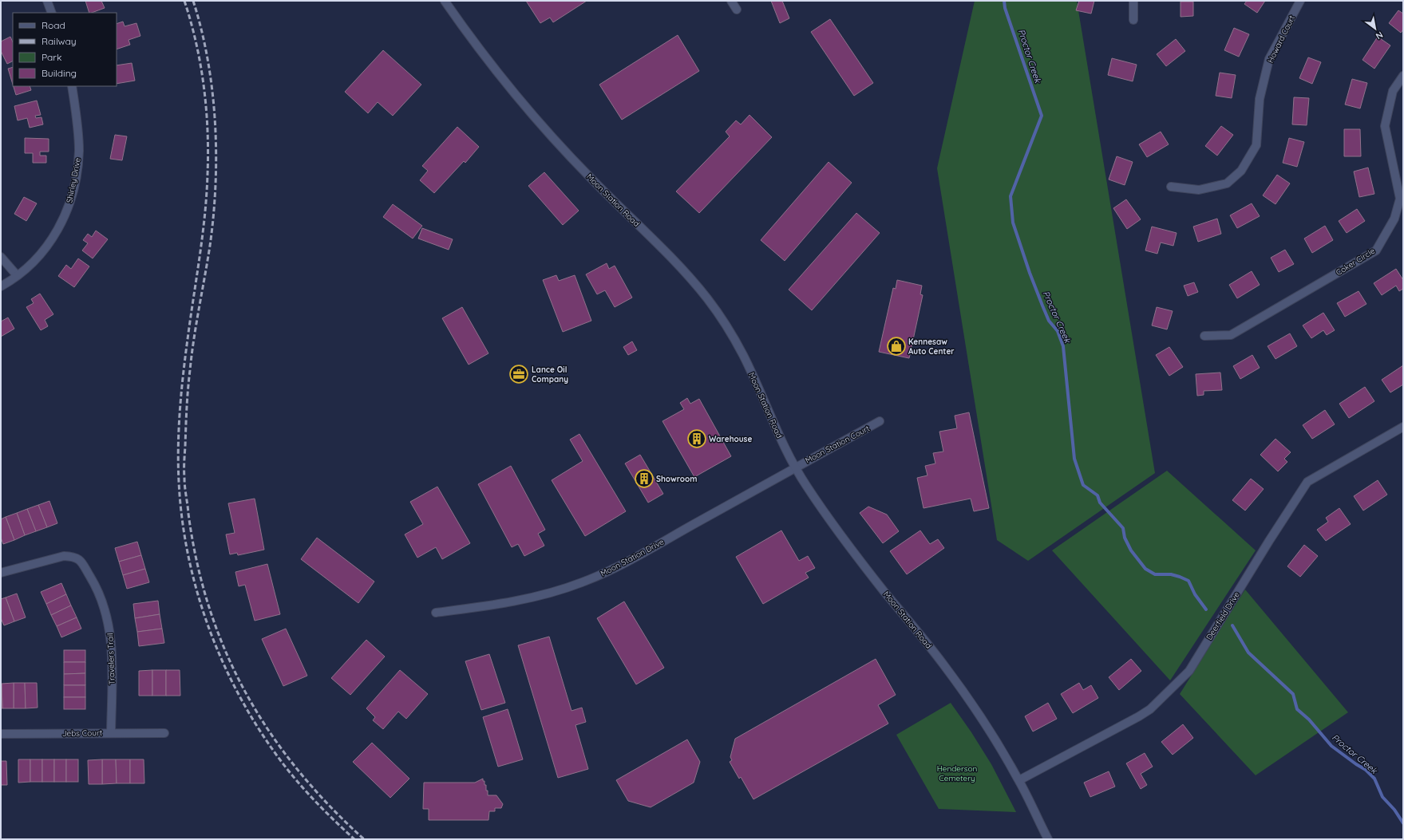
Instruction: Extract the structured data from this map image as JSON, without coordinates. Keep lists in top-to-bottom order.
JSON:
{
  "streets": {
    "street": [
      "Howard Court",
      "Shirley Drive",
      "Moon Station Road",
      "Coker Circle",
      "Moon Station Court",
      "Moon Station Drive",
      "Deerfield Drive",
      "Travelers Trail",
      "Jebs Court"
    ]
  },
  "crossings": [
    ["Moon Station Road", "Moon Station Court"],
    ["Moon Station Road", "Moon Station Drive"],
    ["Moon Station Road", "Deerfield Drive"],
    ["Moon Station Court", "Moon Station Drive"],
    ["Travelers Trail", "Jebs Court"]
  ],
  "water": ["Proctor Creek"],
  "parks": ["Henderson Cemetery"],
  "places": {
    "shop": ["Kennesaw Auto Center"],
    "office": ["Lance Oil Company"],
    "building": ["Warehouse", "Showroom"]
  },
  "legend": [
    "Road",
    "Railway",
    "Park",
    "Building"
  ],
  "north": "bottom right"
}
